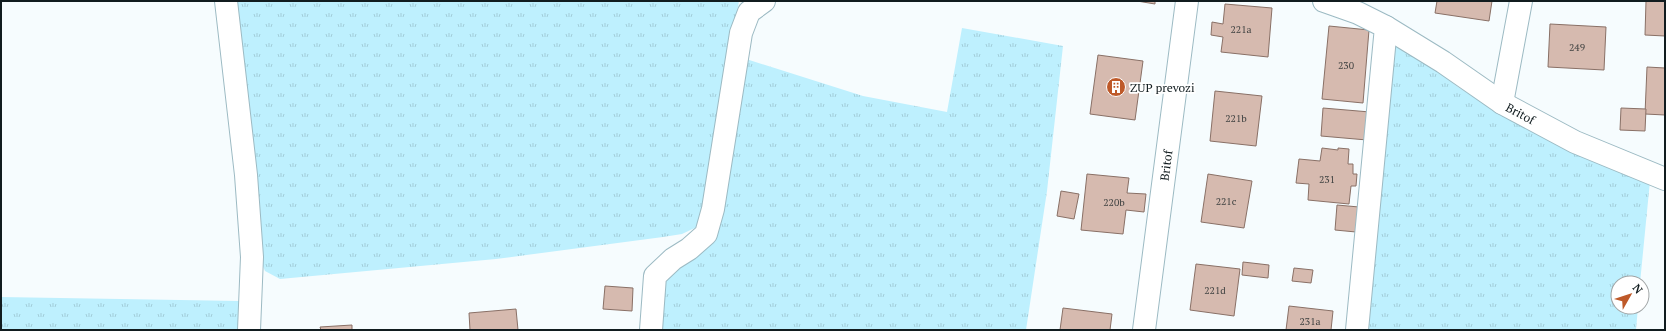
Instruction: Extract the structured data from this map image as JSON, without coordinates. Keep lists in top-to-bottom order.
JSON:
{
  "streets": {
    "street": ["Britof"]
  },
  "places": {
    "building": ["ZUP prevozi"]
  },
  "house_numbers": [
    "221a",
    "249",
    "230",
    "221b",
    "231",
    "221c",
    "220b",
    "221d",
    "231a"
  ],
  "north": "top right"
}
